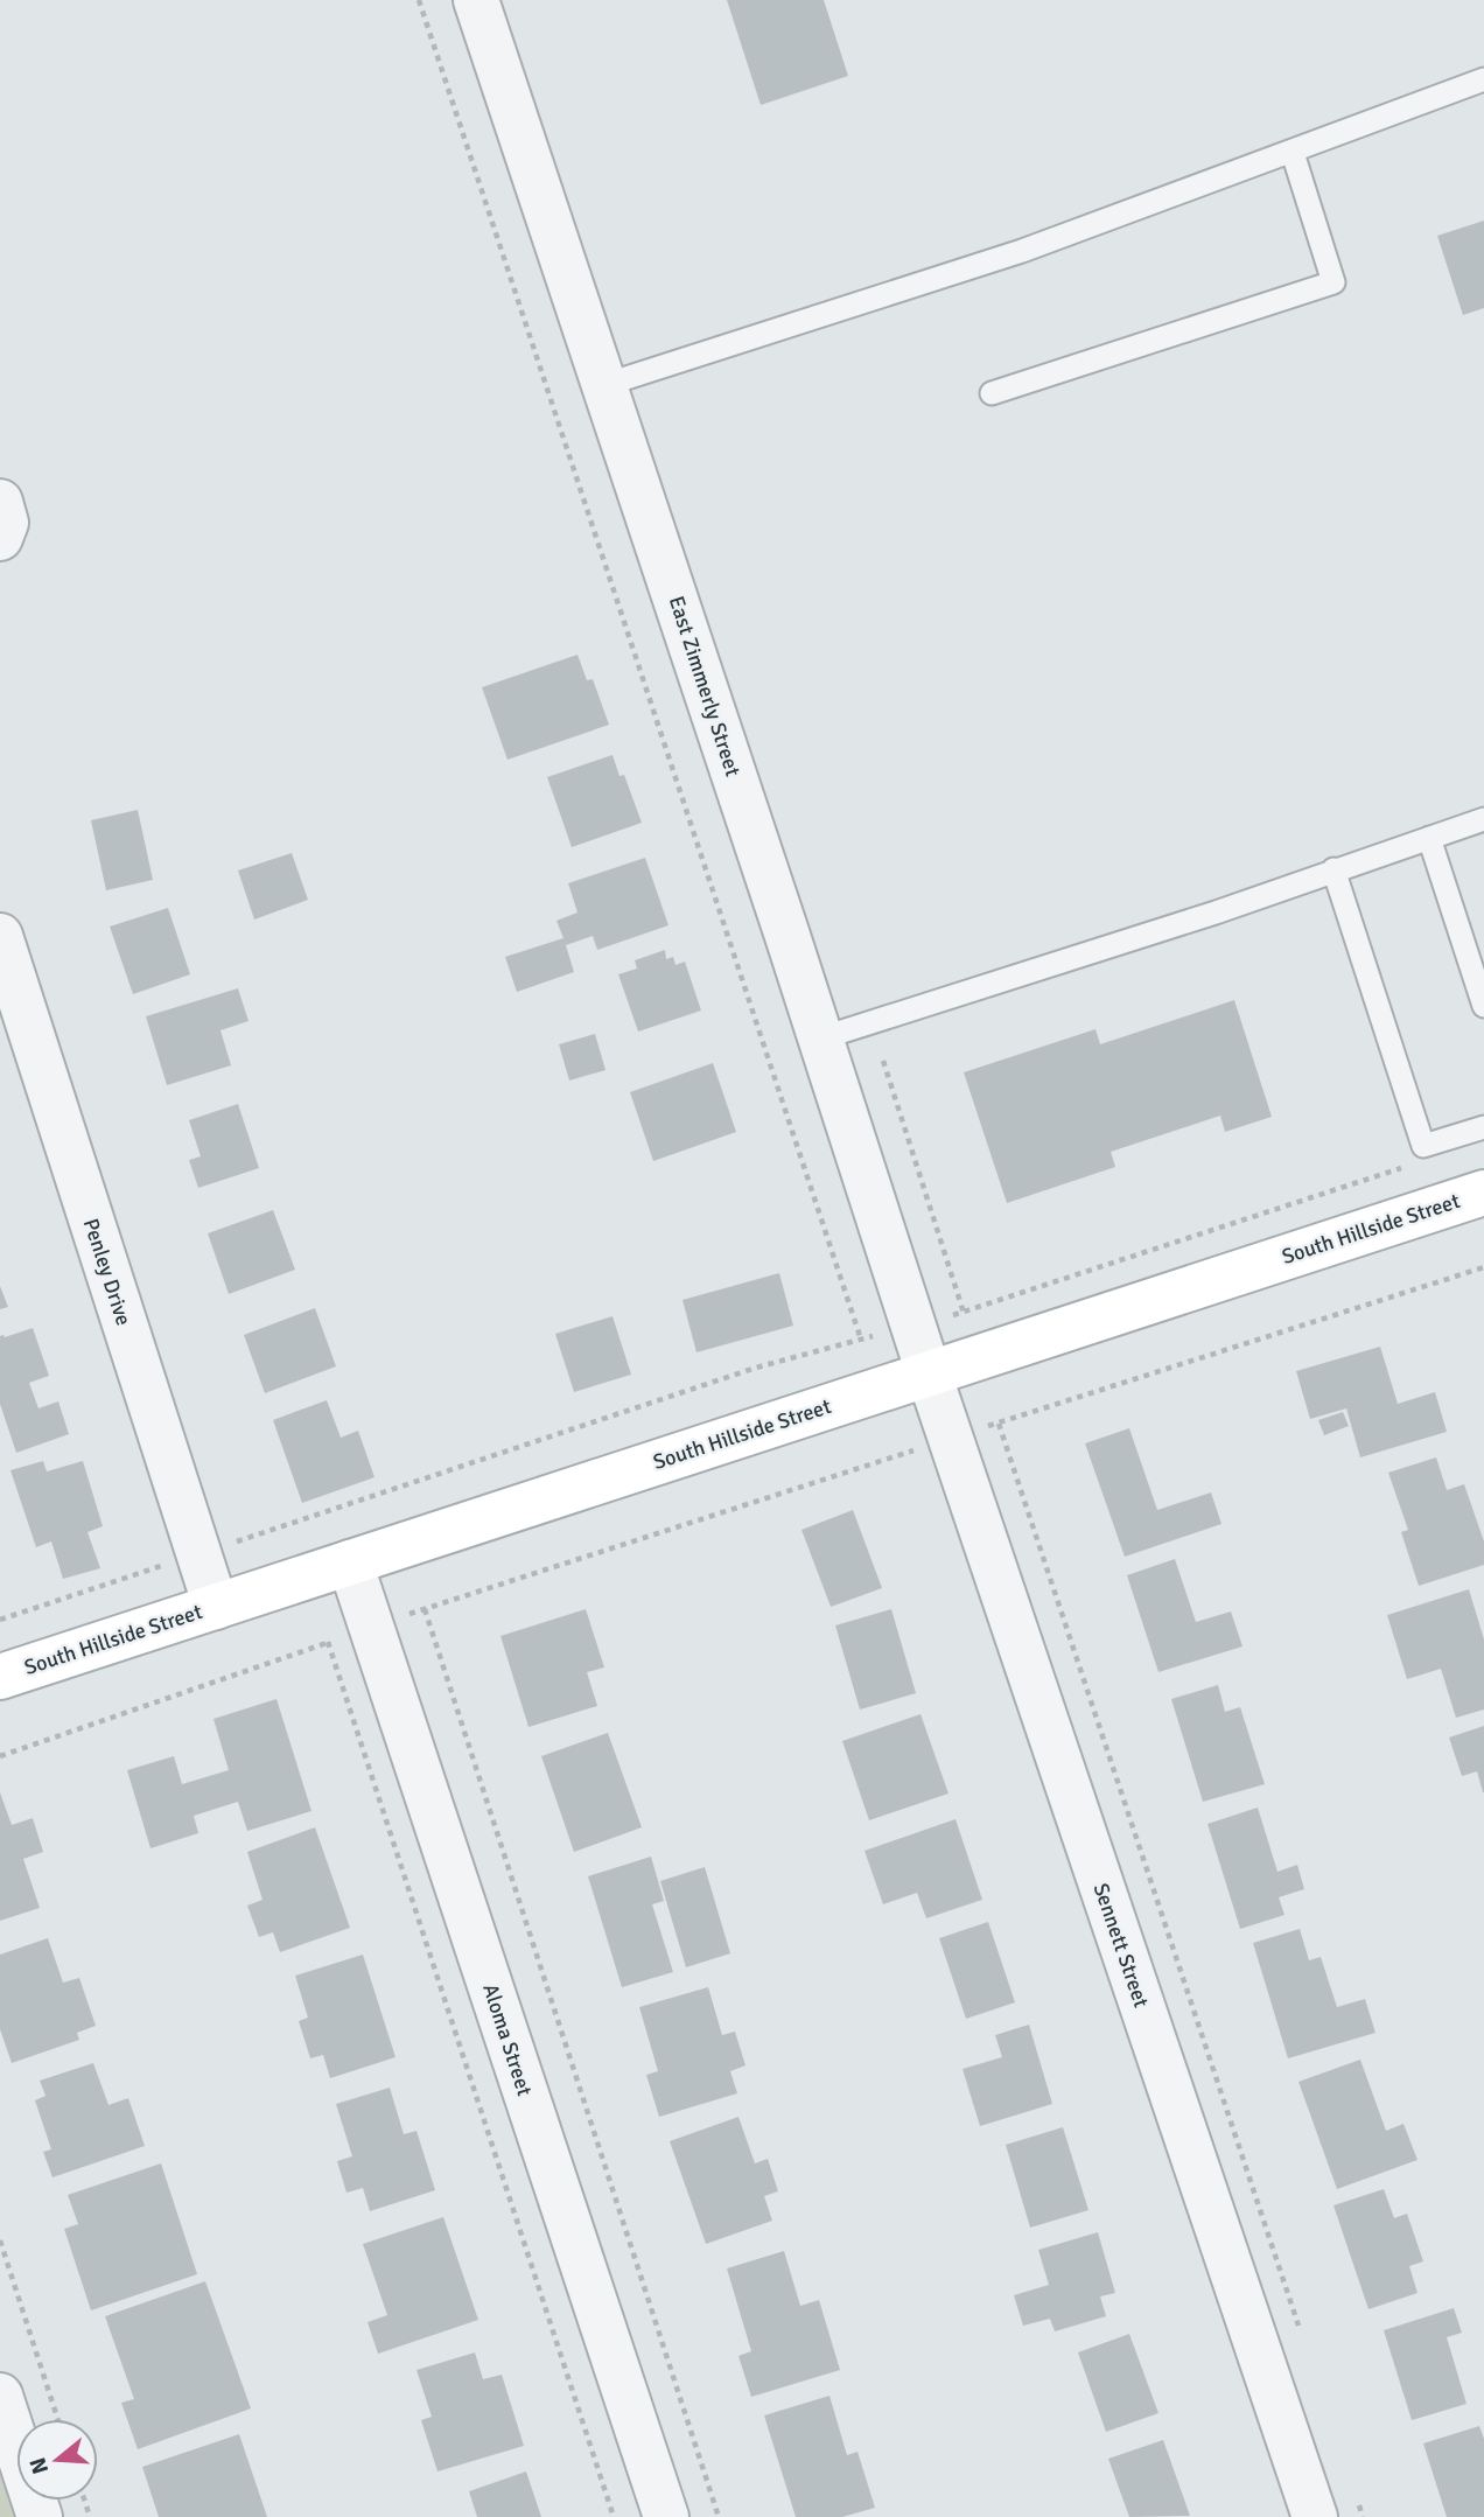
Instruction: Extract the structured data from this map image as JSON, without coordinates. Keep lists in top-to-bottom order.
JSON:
{
  "streets": {
    "main road": ["South Hillside Street"],
    "street": [
      "East Zimmerly Street",
      "Penley Drive",
      "Sennett Street",
      "Aloma Street"
    ]
  },
  "crossings": [
    ["East Zimmerly Street", "South Hillside Street"],
    ["East Zimmerly Street", "Sennett Street"],
    ["South Hillside Street", "Penley Drive"],
    ["South Hillside Street", "Sennett Street"],
    ["South Hillside Street", "Aloma Street"]
  ],
  "north": "left"
}
